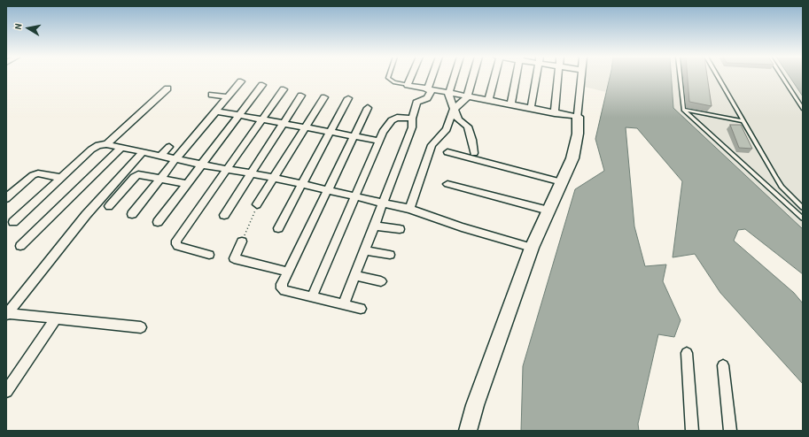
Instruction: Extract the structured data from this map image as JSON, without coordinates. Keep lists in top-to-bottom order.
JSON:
{
  "north": "left"
}
